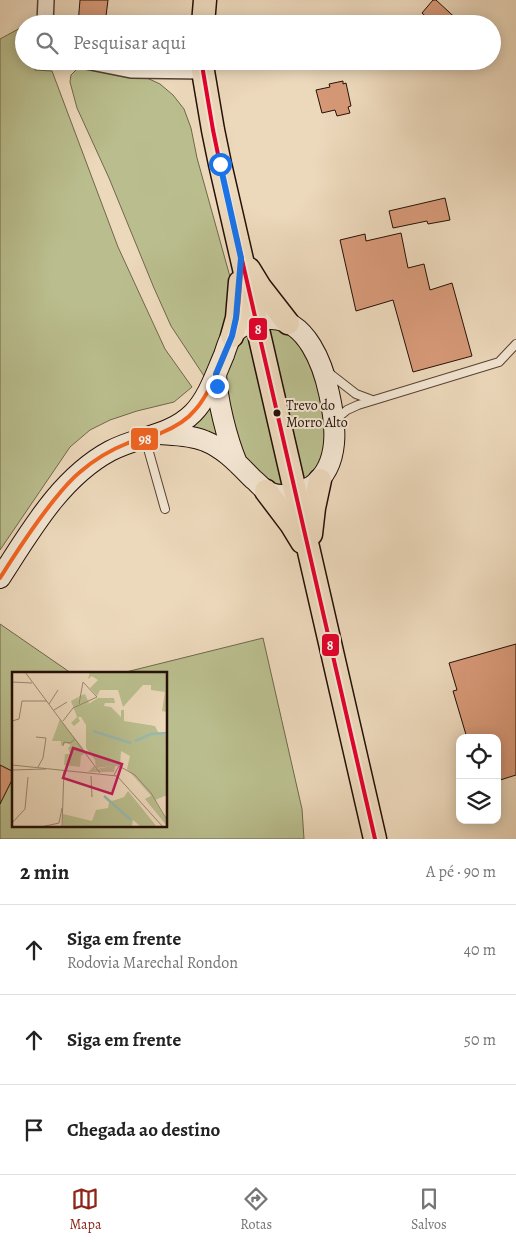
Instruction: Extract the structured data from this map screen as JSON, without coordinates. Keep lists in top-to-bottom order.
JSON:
{
  "places": ["Trevo do Morro Alto"],
  "lines": ["transit line 8", "transit line 98"],
  "page": {
    "search": "Pesquisar aqui",
    "heading": ["2 min", "A pé · 90 m"],
    "list": [
      ["Siga em frente", "Rodovia Marechal Rondon", "40 m"],
      ["Siga em frente", "50 m"],
      "Chegada ao destino"
    ],
    "nav": ["Mapa", "Rotas", "Salvos"]
  }
}
